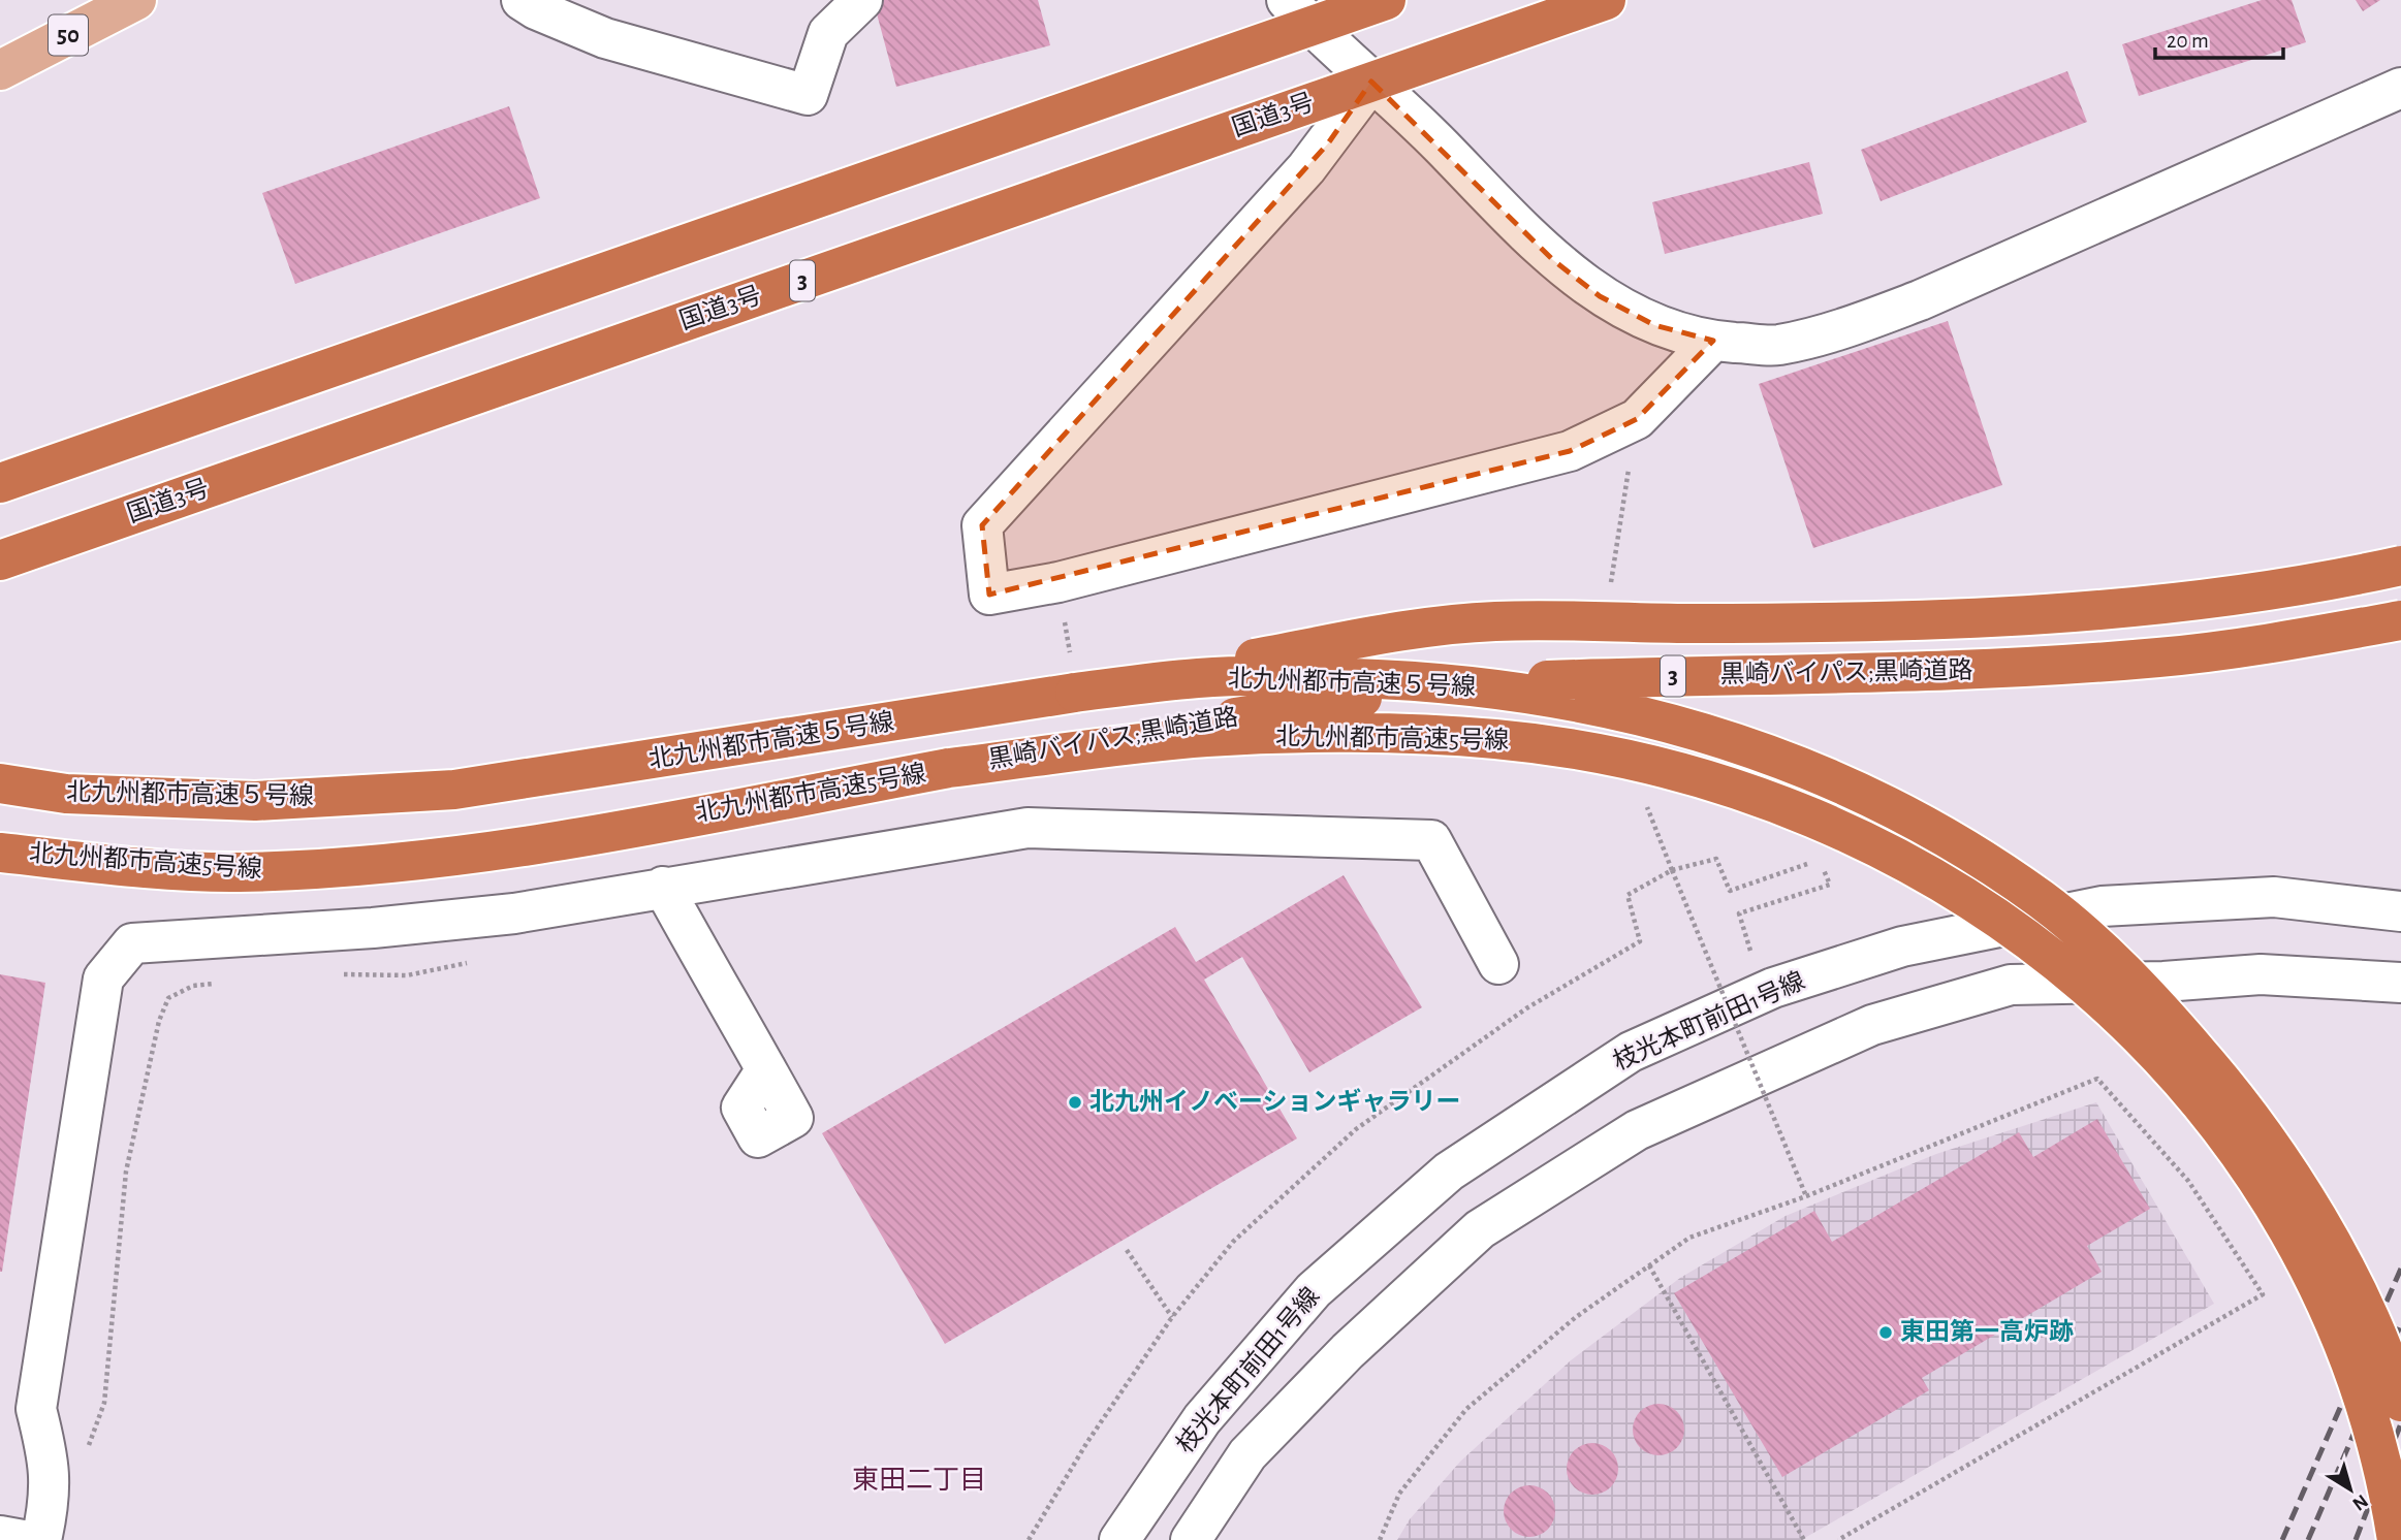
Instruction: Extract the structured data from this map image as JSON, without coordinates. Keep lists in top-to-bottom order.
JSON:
{
  "streets": {
    "highway": [
      "国道3号",
      "3",
      "黒崎バイパス;黒崎道路",
      "北九州都市高速５号線",
      "北九州都市高速5号線"
    ],
    "main road": ["50"],
    "street": ["枝光本町前田1号線"]
  },
  "crossings": [
    ["黒崎バイパス;黒崎道路", "北九州都市高速５号線"],
    ["黒崎バイパス;黒崎道路", "北九州都市高速5号線"]
  ],
  "districts": ["東田二丁目"],
  "places": ["北九州イノベーションギャラリー", "東田第一高炉跡"],
  "scale_bar": "20 m",
  "north": "bottom right"
}
